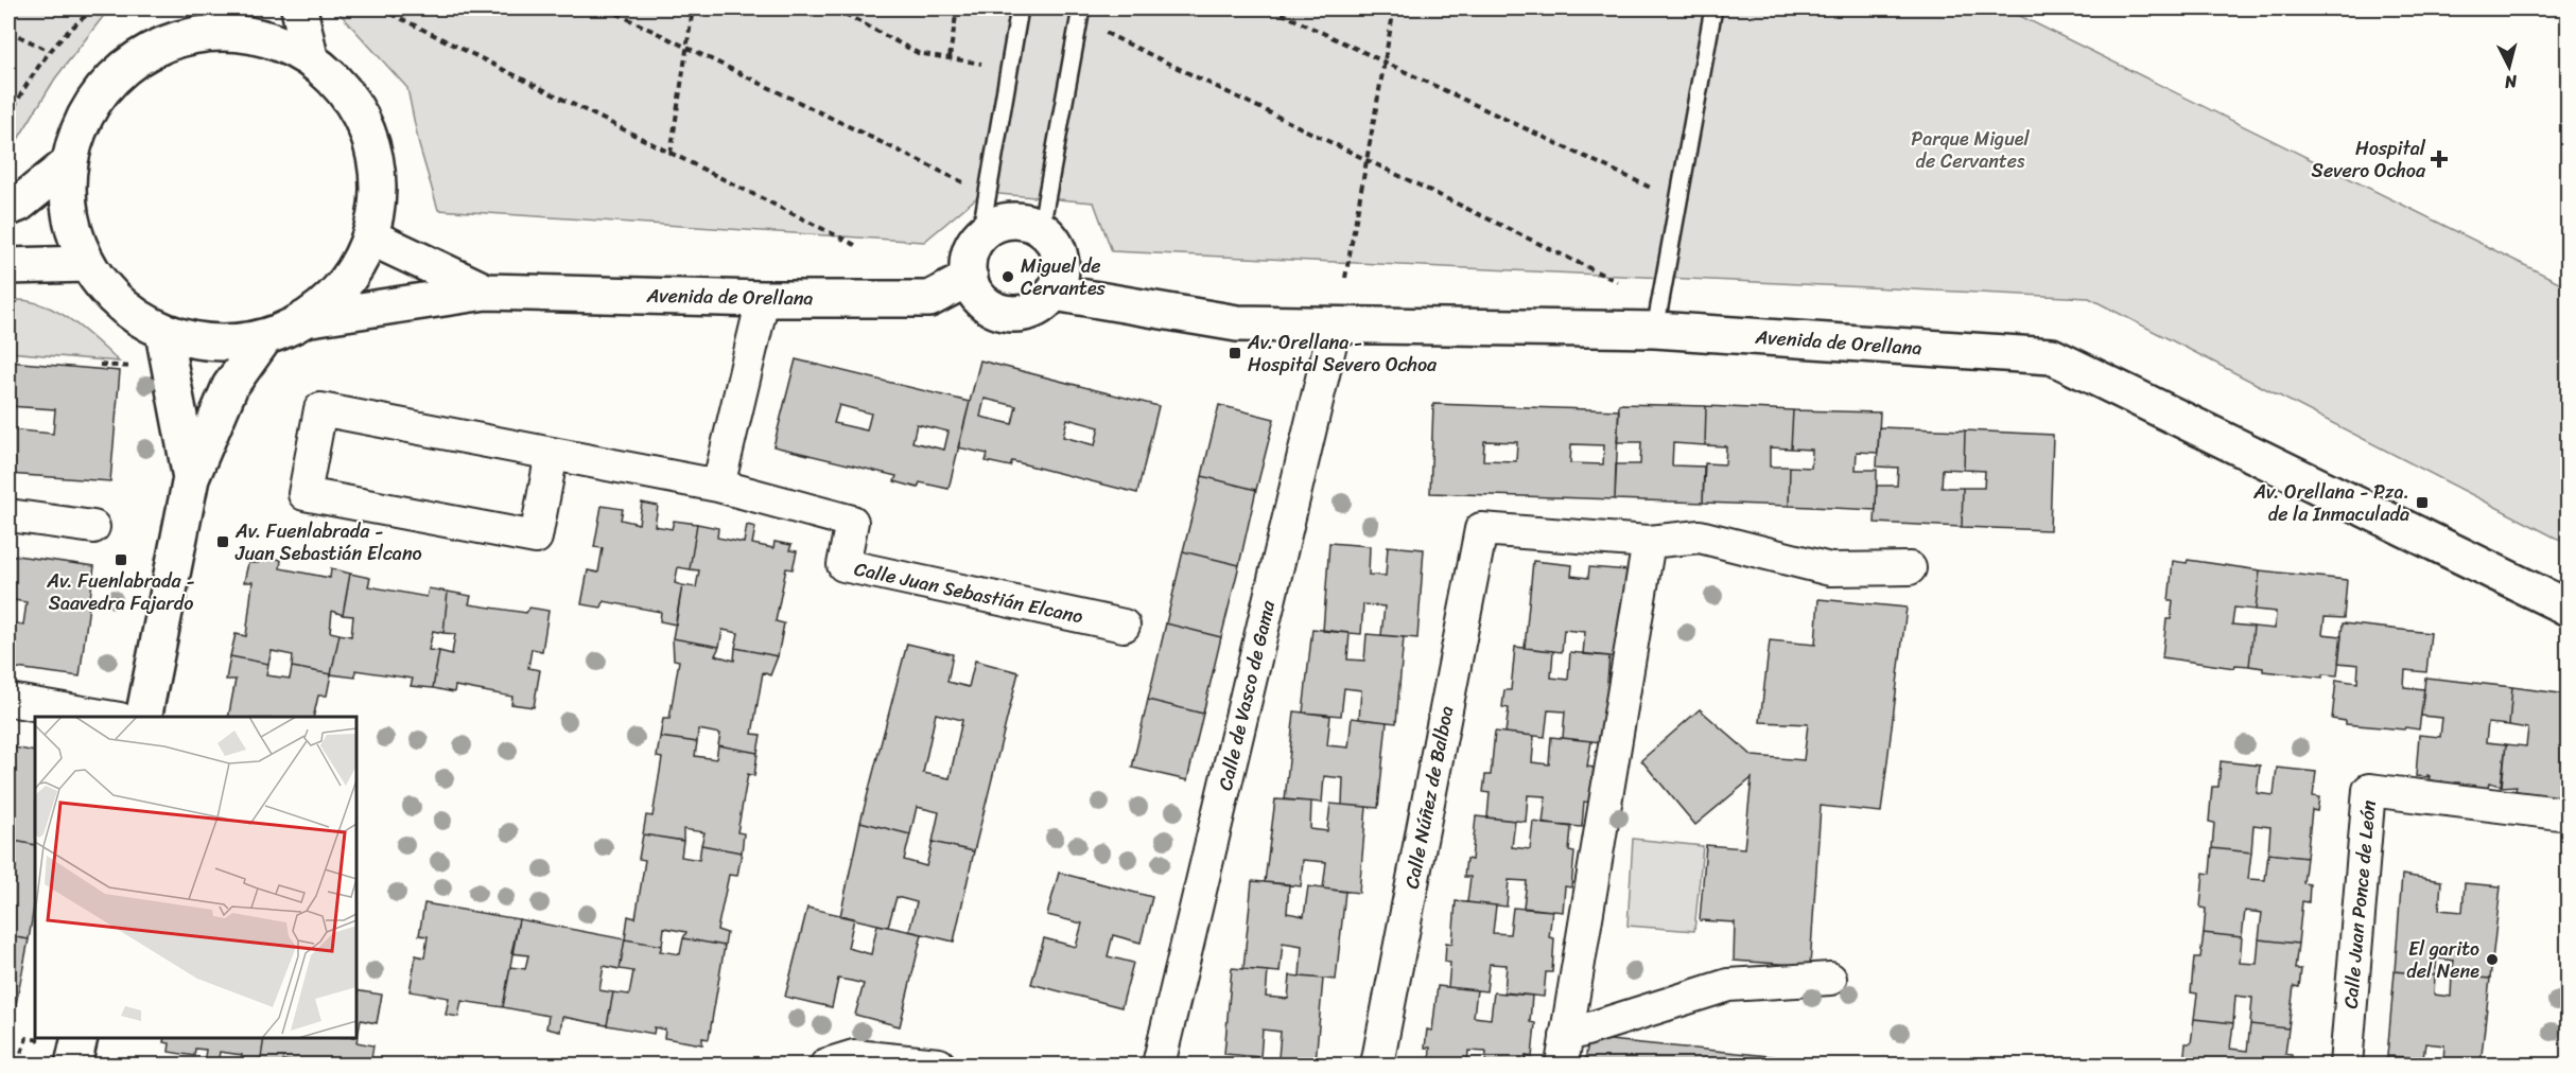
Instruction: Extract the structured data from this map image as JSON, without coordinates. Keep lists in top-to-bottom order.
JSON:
{
  "streets": {
    "main road": ["Avenida de Orellana"],
    "street": [
      "Calle Juan Sebastián Elcano",
      "Calle de Vasco de Gama",
      "Calle Núñez de Balboa",
      "Calle Juan Ponce de León"
    ]
  },
  "crossings": [
    ["Avenida de Orellana", "Calle de Vasco de Gama"]
  ],
  "parks": ["Parque Miguel de Cervantes"],
  "places": {
    "health": ["Hospital Severo Ochoa"],
    "other": ["Miguel de Cervantes", "El garito del Nene"],
    "transit": [
      "Av. Orellana - Hospital Severo Ochoa",
      "Av. Orellana - Pza. de la Inmaculada",
      "Av. Fuenlabrada - Juan Sebastián Elcano",
      "Av. Fuenlabrada - Saavedra Fajardo"
    ]
  },
  "north": "bottom"
}
